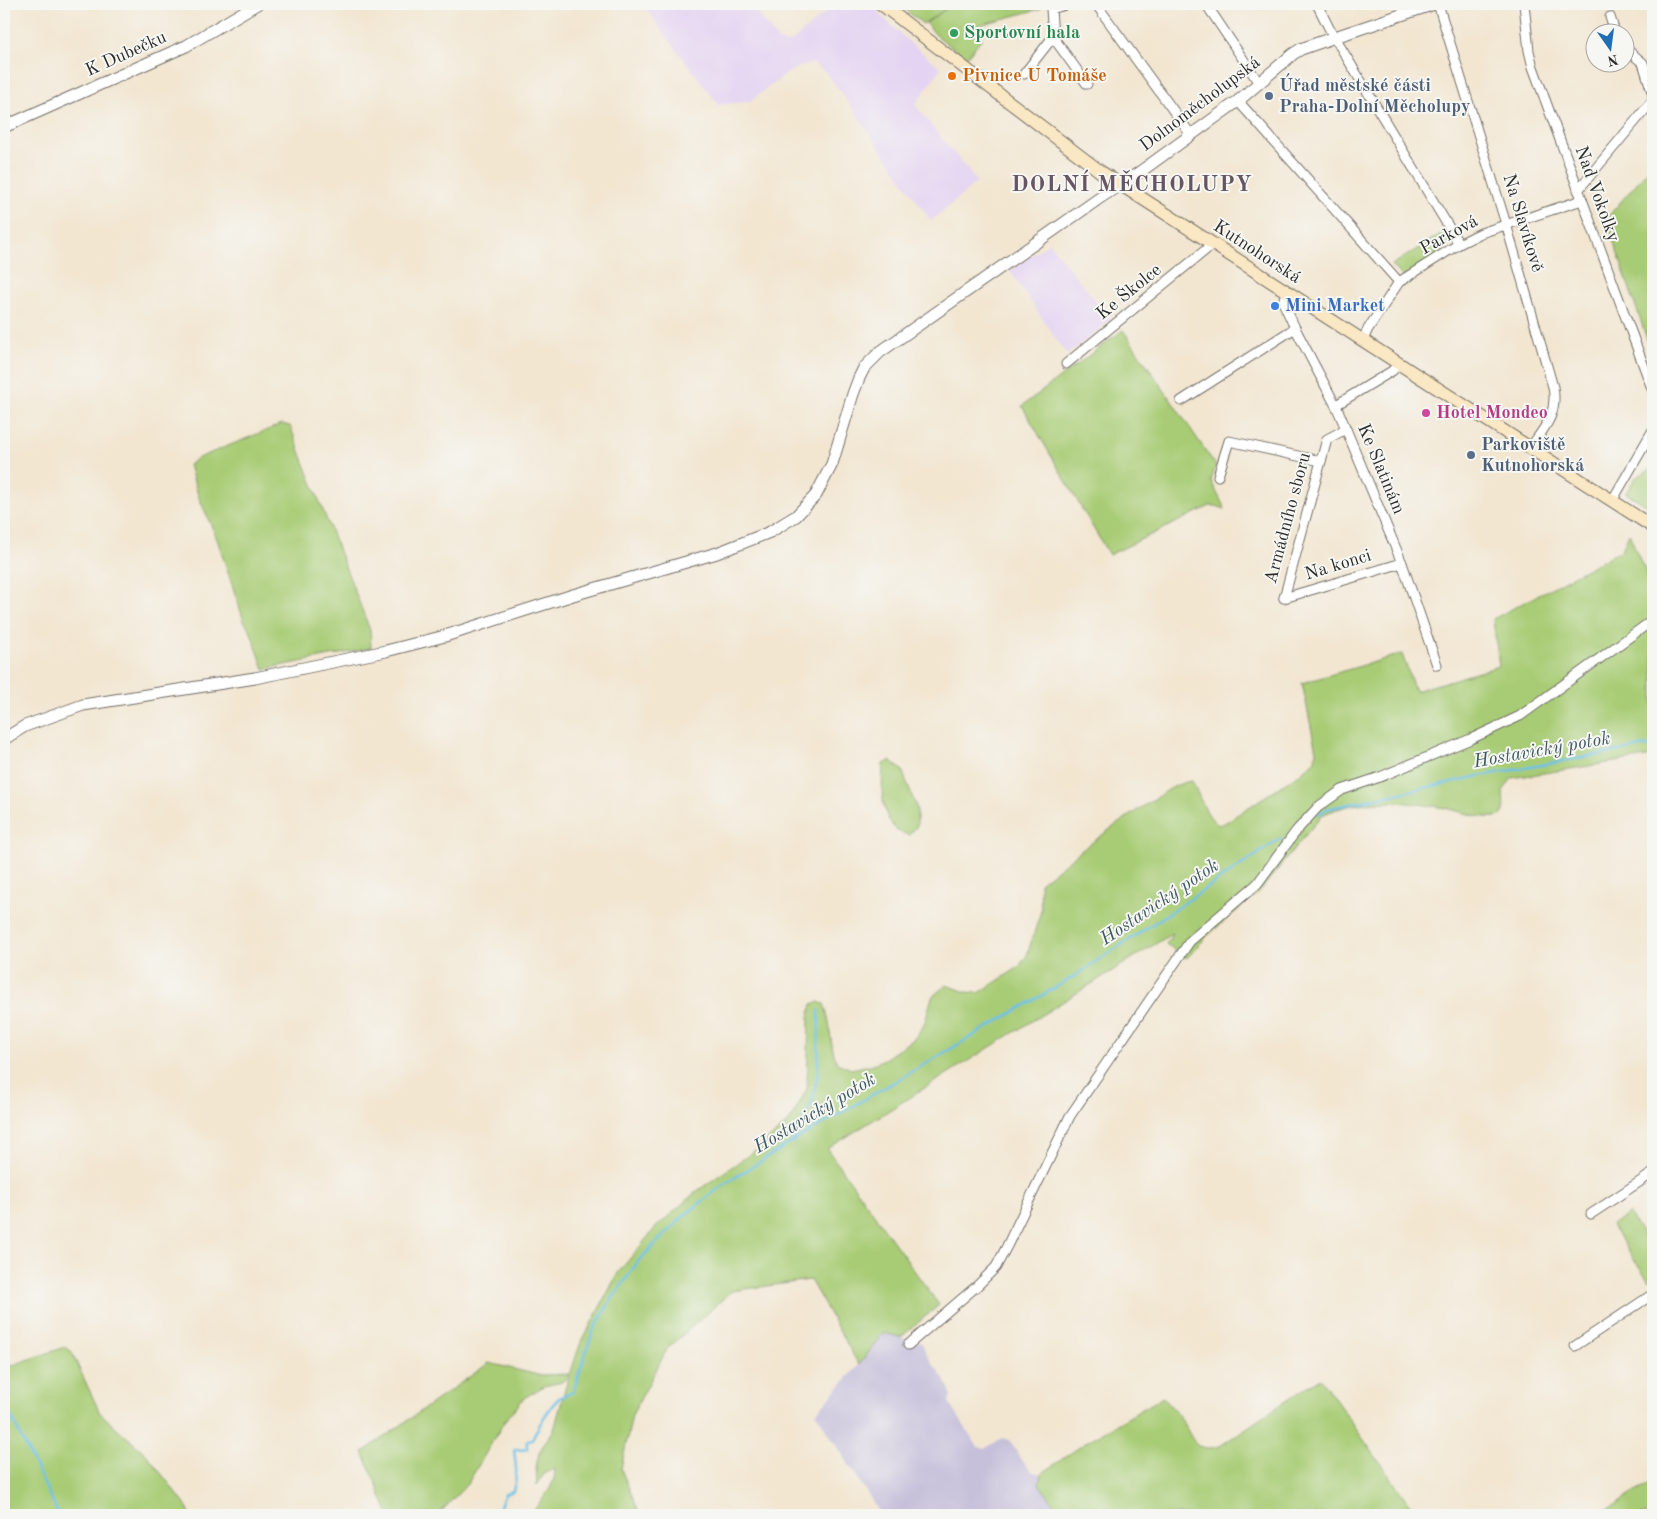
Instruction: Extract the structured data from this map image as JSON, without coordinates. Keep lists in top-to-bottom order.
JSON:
{
  "streets": {
    "main road": ["Kutnohorská"],
    "street": [
      "K Dubečku",
      "Dolnoměcholupská",
      "Nad Vokolky",
      "Na Slavíkově",
      "Parková",
      "Ke Školce",
      "Ke Slatinám",
      "Armádního sboru",
      "Na konci"
    ]
  },
  "crossings": [
    ["Dolnoměcholupská", "Kutnohorská"],
    ["Nad Vokolky", "Parková"],
    ["Na Slavíkově", "Parková"],
    ["Na Slavíkově", "Kutnohorská"],
    ["Parková", "Kutnohorská"],
    ["Kutnohorská", "Ke Školce"],
    ["Kutnohorská", "Ke Slatinám"],
    ["Ke Slatinám", "Armádního sboru"],
    ["Ke Slatinám", "Na konci"],
    ["Armádního sboru", "Na konci"]
  ],
  "districts": ["DOLNÍ MĚCHOLUPY"],
  "water": ["Hostavický potok"],
  "places": [
    "Sportovní hala",
    "Pivnice U Tomáše",
    "Úřad městské části Praha-Dolní Měcholupy",
    "Mini Market",
    "Hotel Mondeo",
    "Parkoviště Kutnohorská"
  ],
  "north": "bottom"
}
